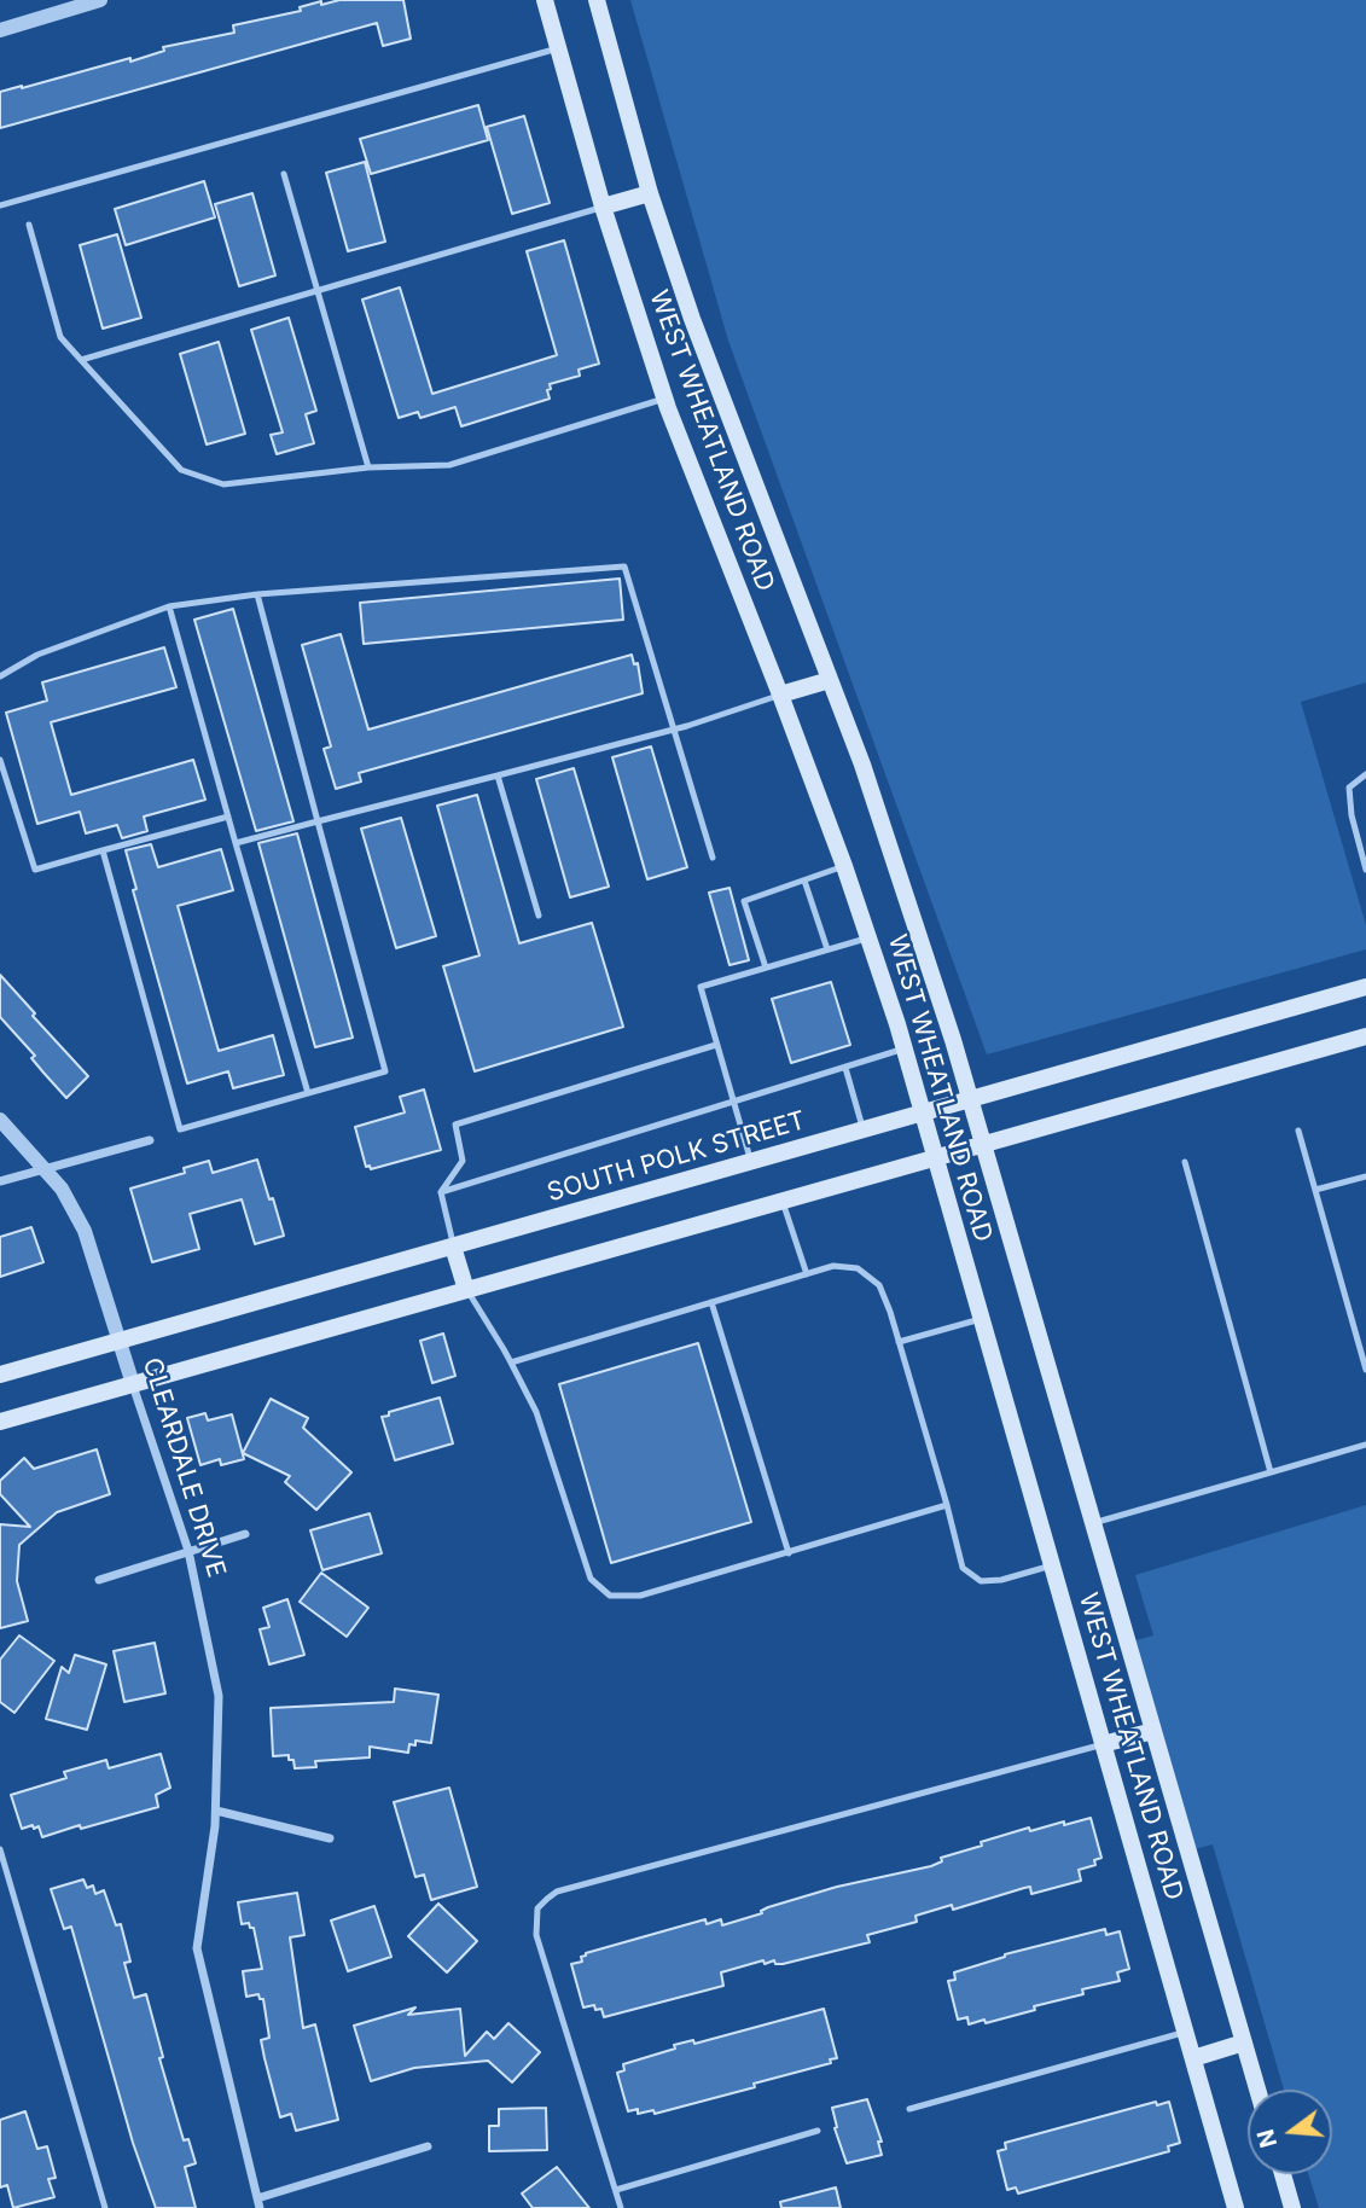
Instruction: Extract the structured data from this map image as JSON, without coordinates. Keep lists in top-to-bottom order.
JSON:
{
  "streets": {
    "main road": ["WEST WHEATLAND ROAD", "SOUTH POLK STREET"],
    "street": ["CLEARDALE DRIVE"]
  },
  "crossings": [
    ["WEST WHEATLAND ROAD", "SOUTH POLK STREET"],
    ["SOUTH POLK STREET", "CLEARDALE DRIVE"]
  ],
  "north": "left"
}
